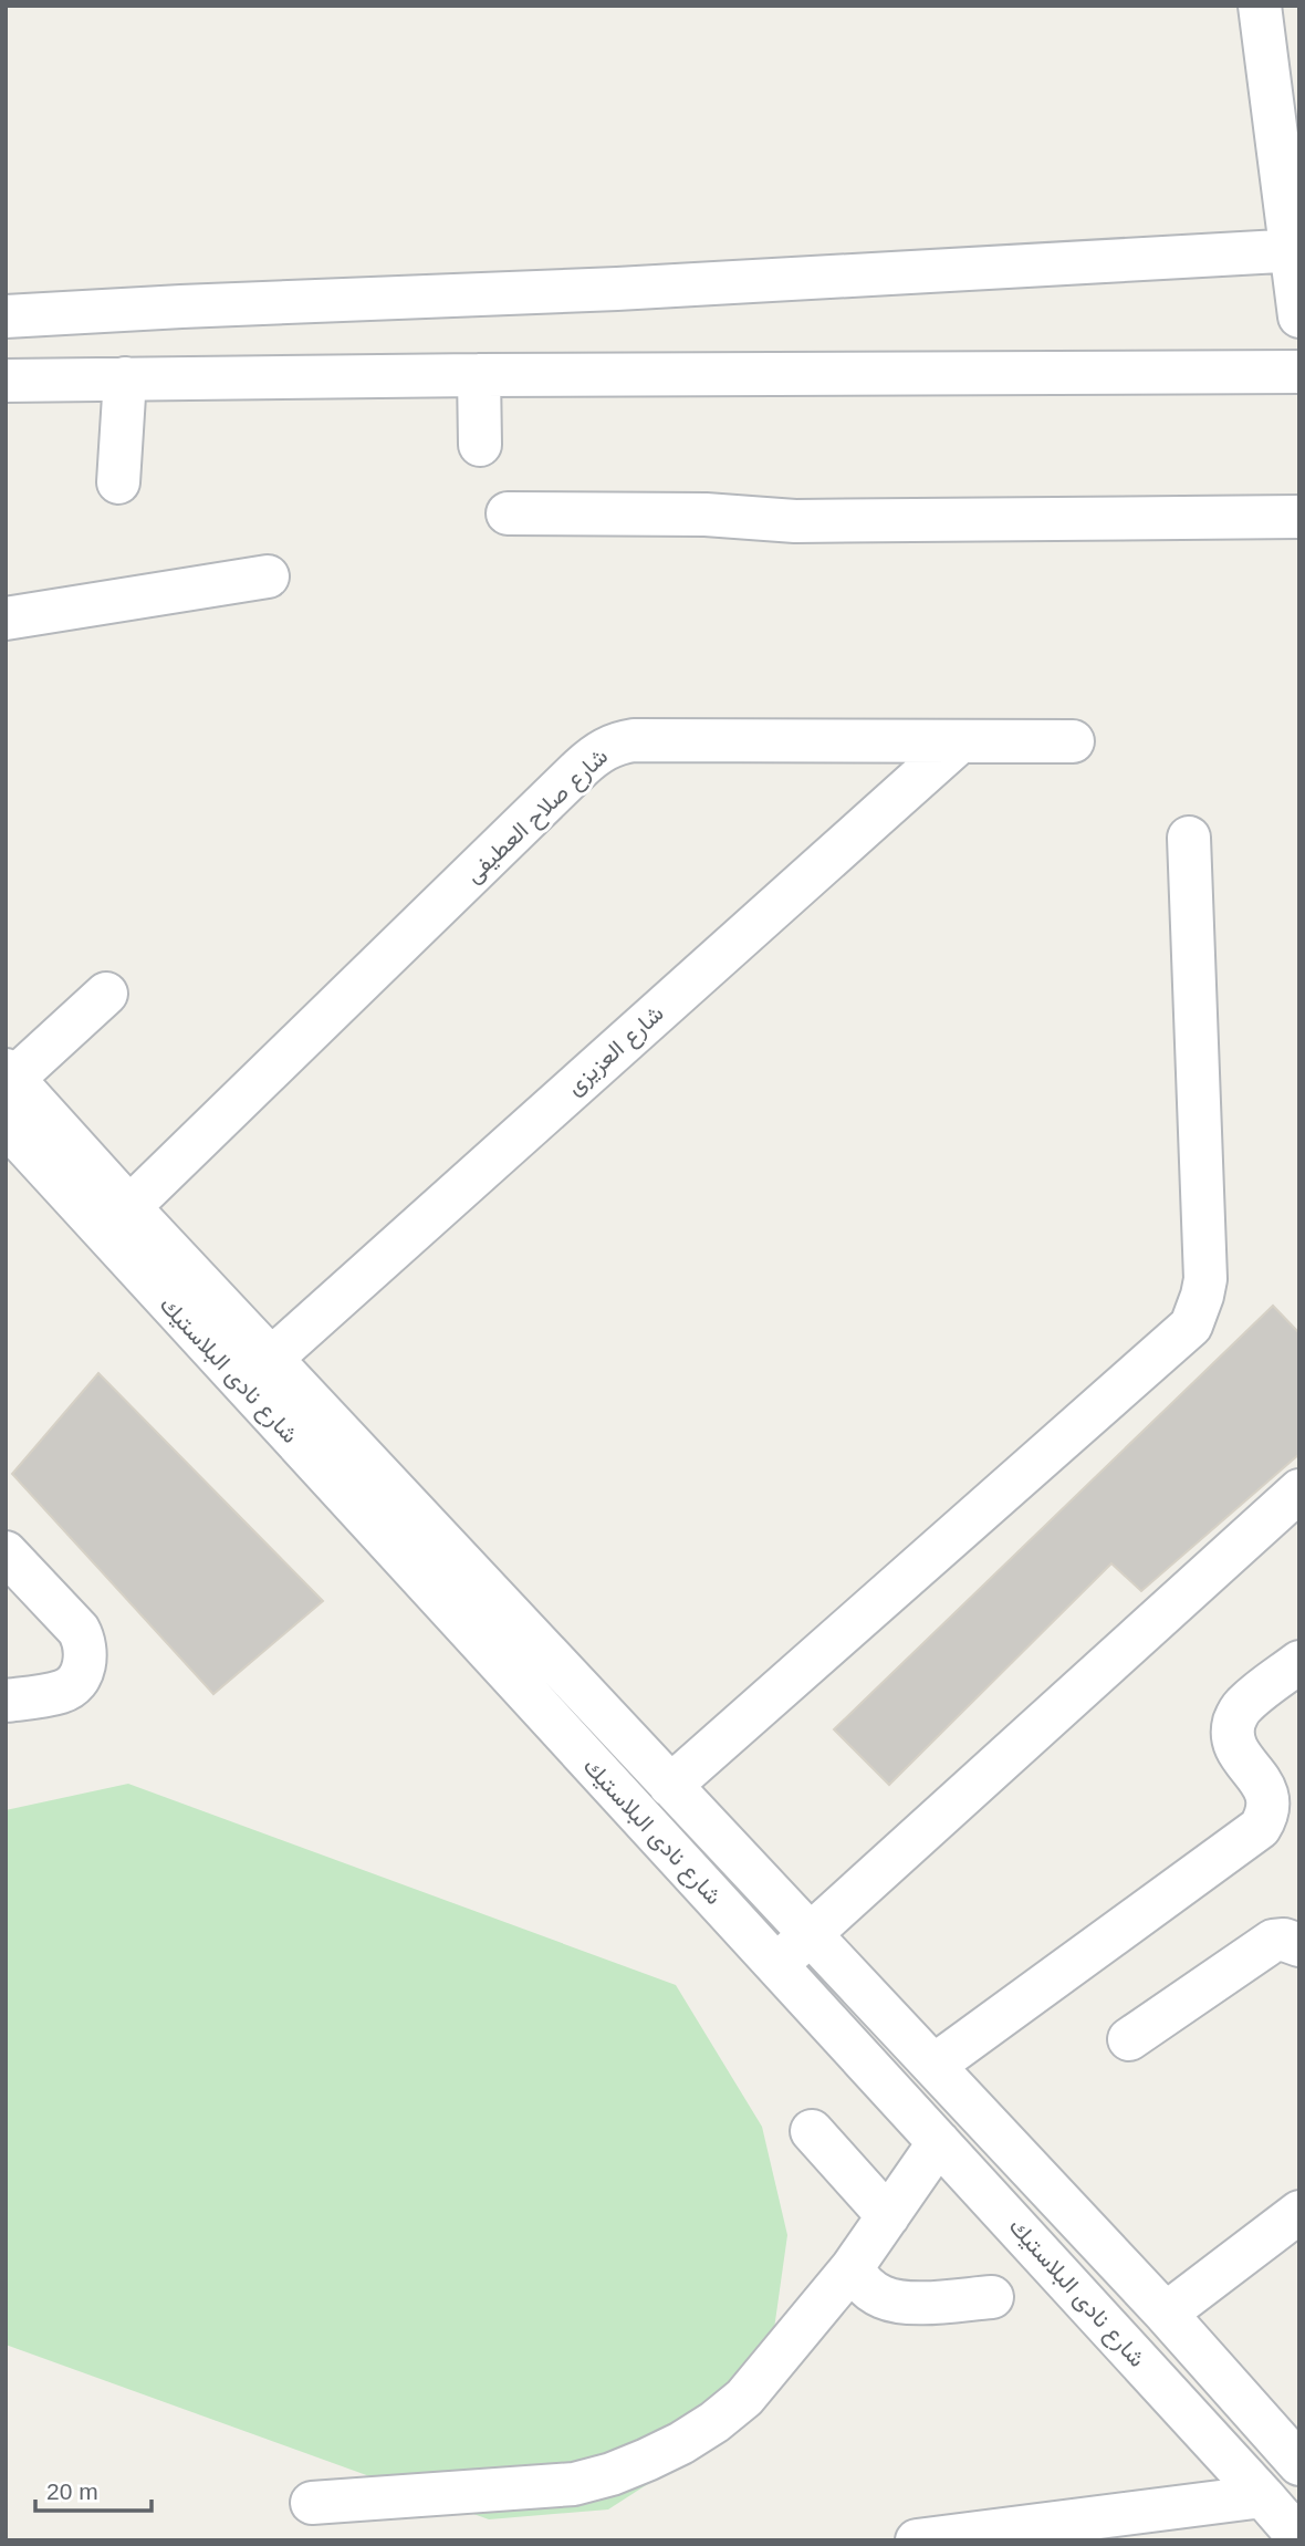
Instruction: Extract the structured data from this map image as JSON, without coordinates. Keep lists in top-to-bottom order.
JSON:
{
  "streets": {
    "street": ["شارع صلاح العطيفى", "شارع العزيزى", "شارع نادى البلاستيك"]
  },
  "crossings": [
    ["شارع صلاح العطيفى", "شارع العزيزى"],
    ["شارع صلاح العطيفى", "شارع نادى البلاستيك"],
    ["شارع العزيزى", "شارع نادى البلاستيك"]
  ],
  "scale_bar": "20 m"
}
